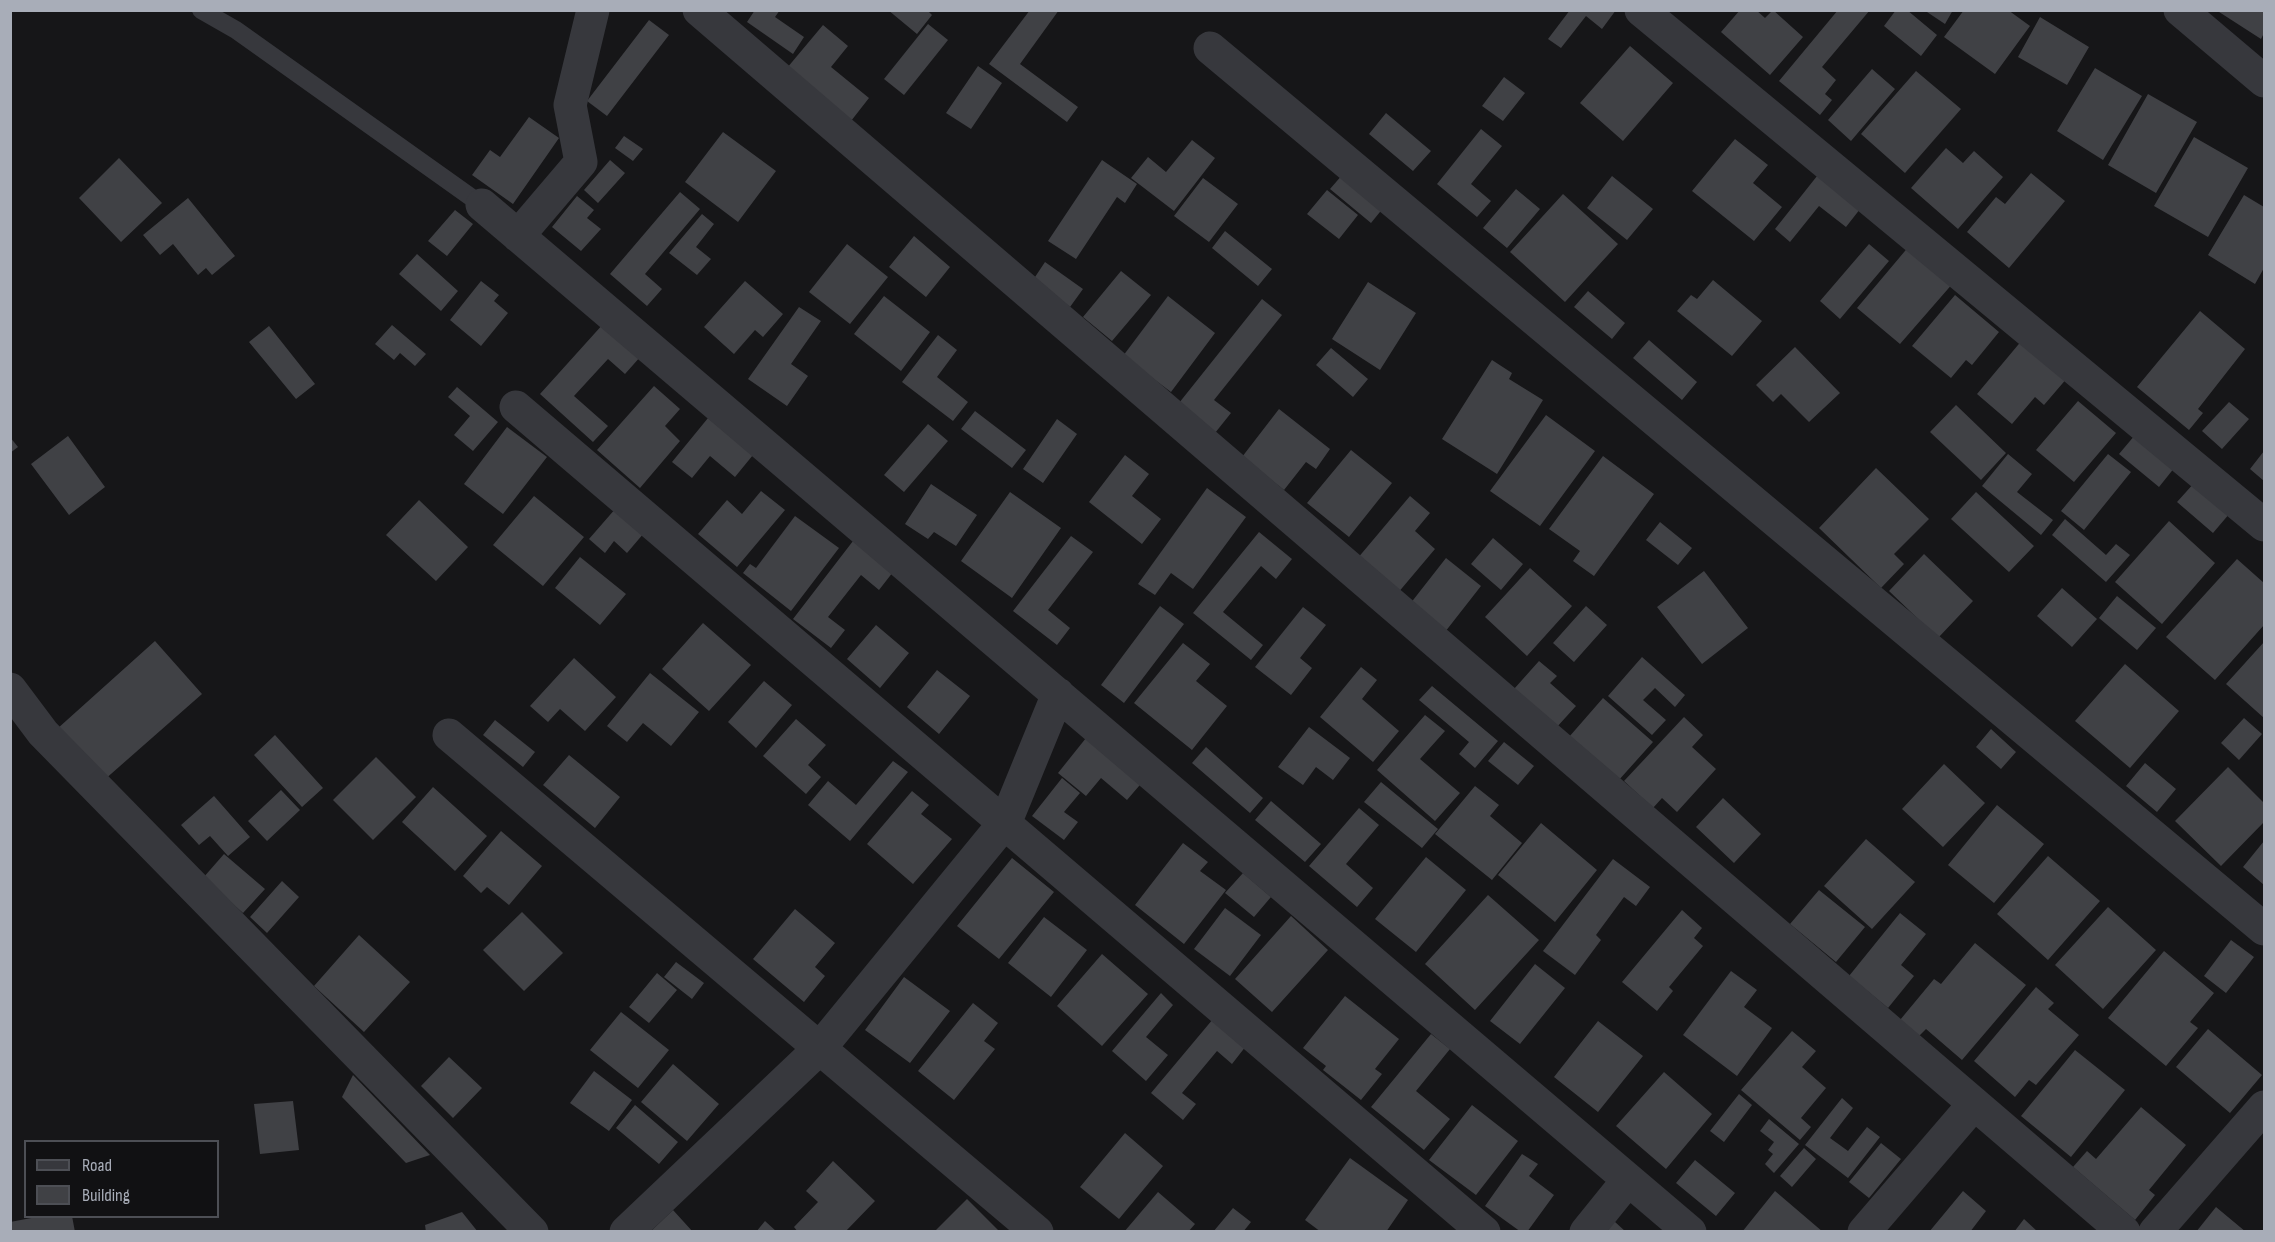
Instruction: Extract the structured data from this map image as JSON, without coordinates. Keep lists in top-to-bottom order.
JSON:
{
  "legend": ["Road", "Building"]
}
